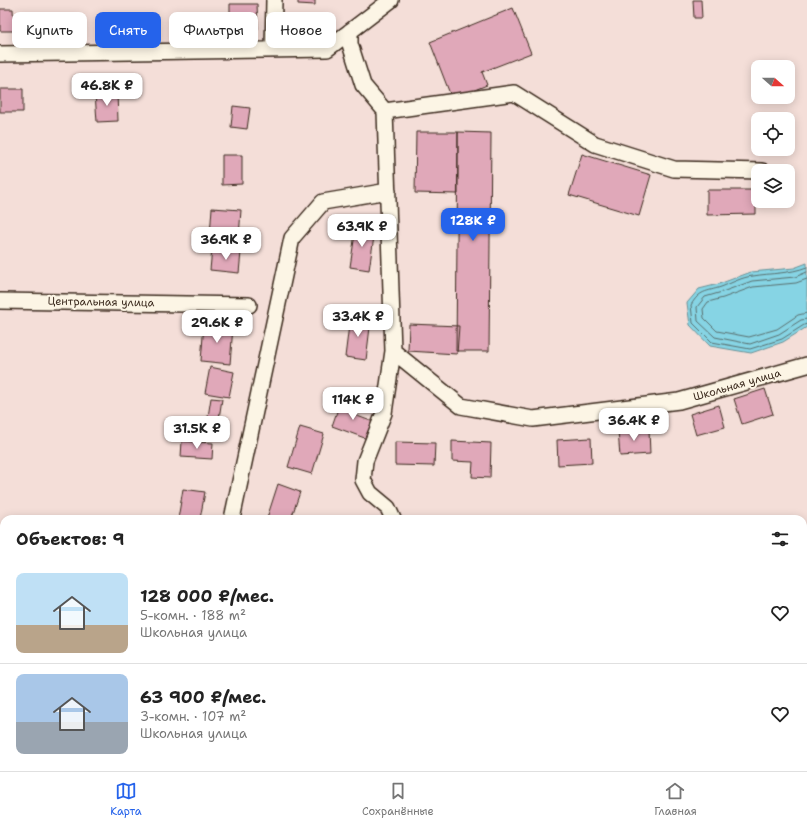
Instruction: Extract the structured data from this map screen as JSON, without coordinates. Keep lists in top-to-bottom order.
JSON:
{
  "streets": {
    "street": ["Центральная улица", "Школьная улица"]
  },
  "north": "right",
  "page": {
    "chip": [
      "Купить",
      "Снять",
      "Фильтры",
      "Новое"
    ],
    "price": [
      "46.8K ₽",
      "128K ₽",
      "63.9K ₽",
      "36.9K ₽",
      "33.4K ₽",
      "29.6K ₽",
      "114K ₽",
      "36.4K ₽",
      "31.5K ₽"
    ],
    "heading": "Объектов: 9",
    "list": [
      {
        "name": "128 000 ₽/мес.",
        "note": "5-комн. · 188 m² · Школьная улица"
      },
      {
        "name": "63 900 ₽/мес.",
        "note": "3-комн. · 107 m² · Школьная улица"
      }
    ],
    "tabs": ["Карта", "Сохранённые", "Главная"]
  }
}
